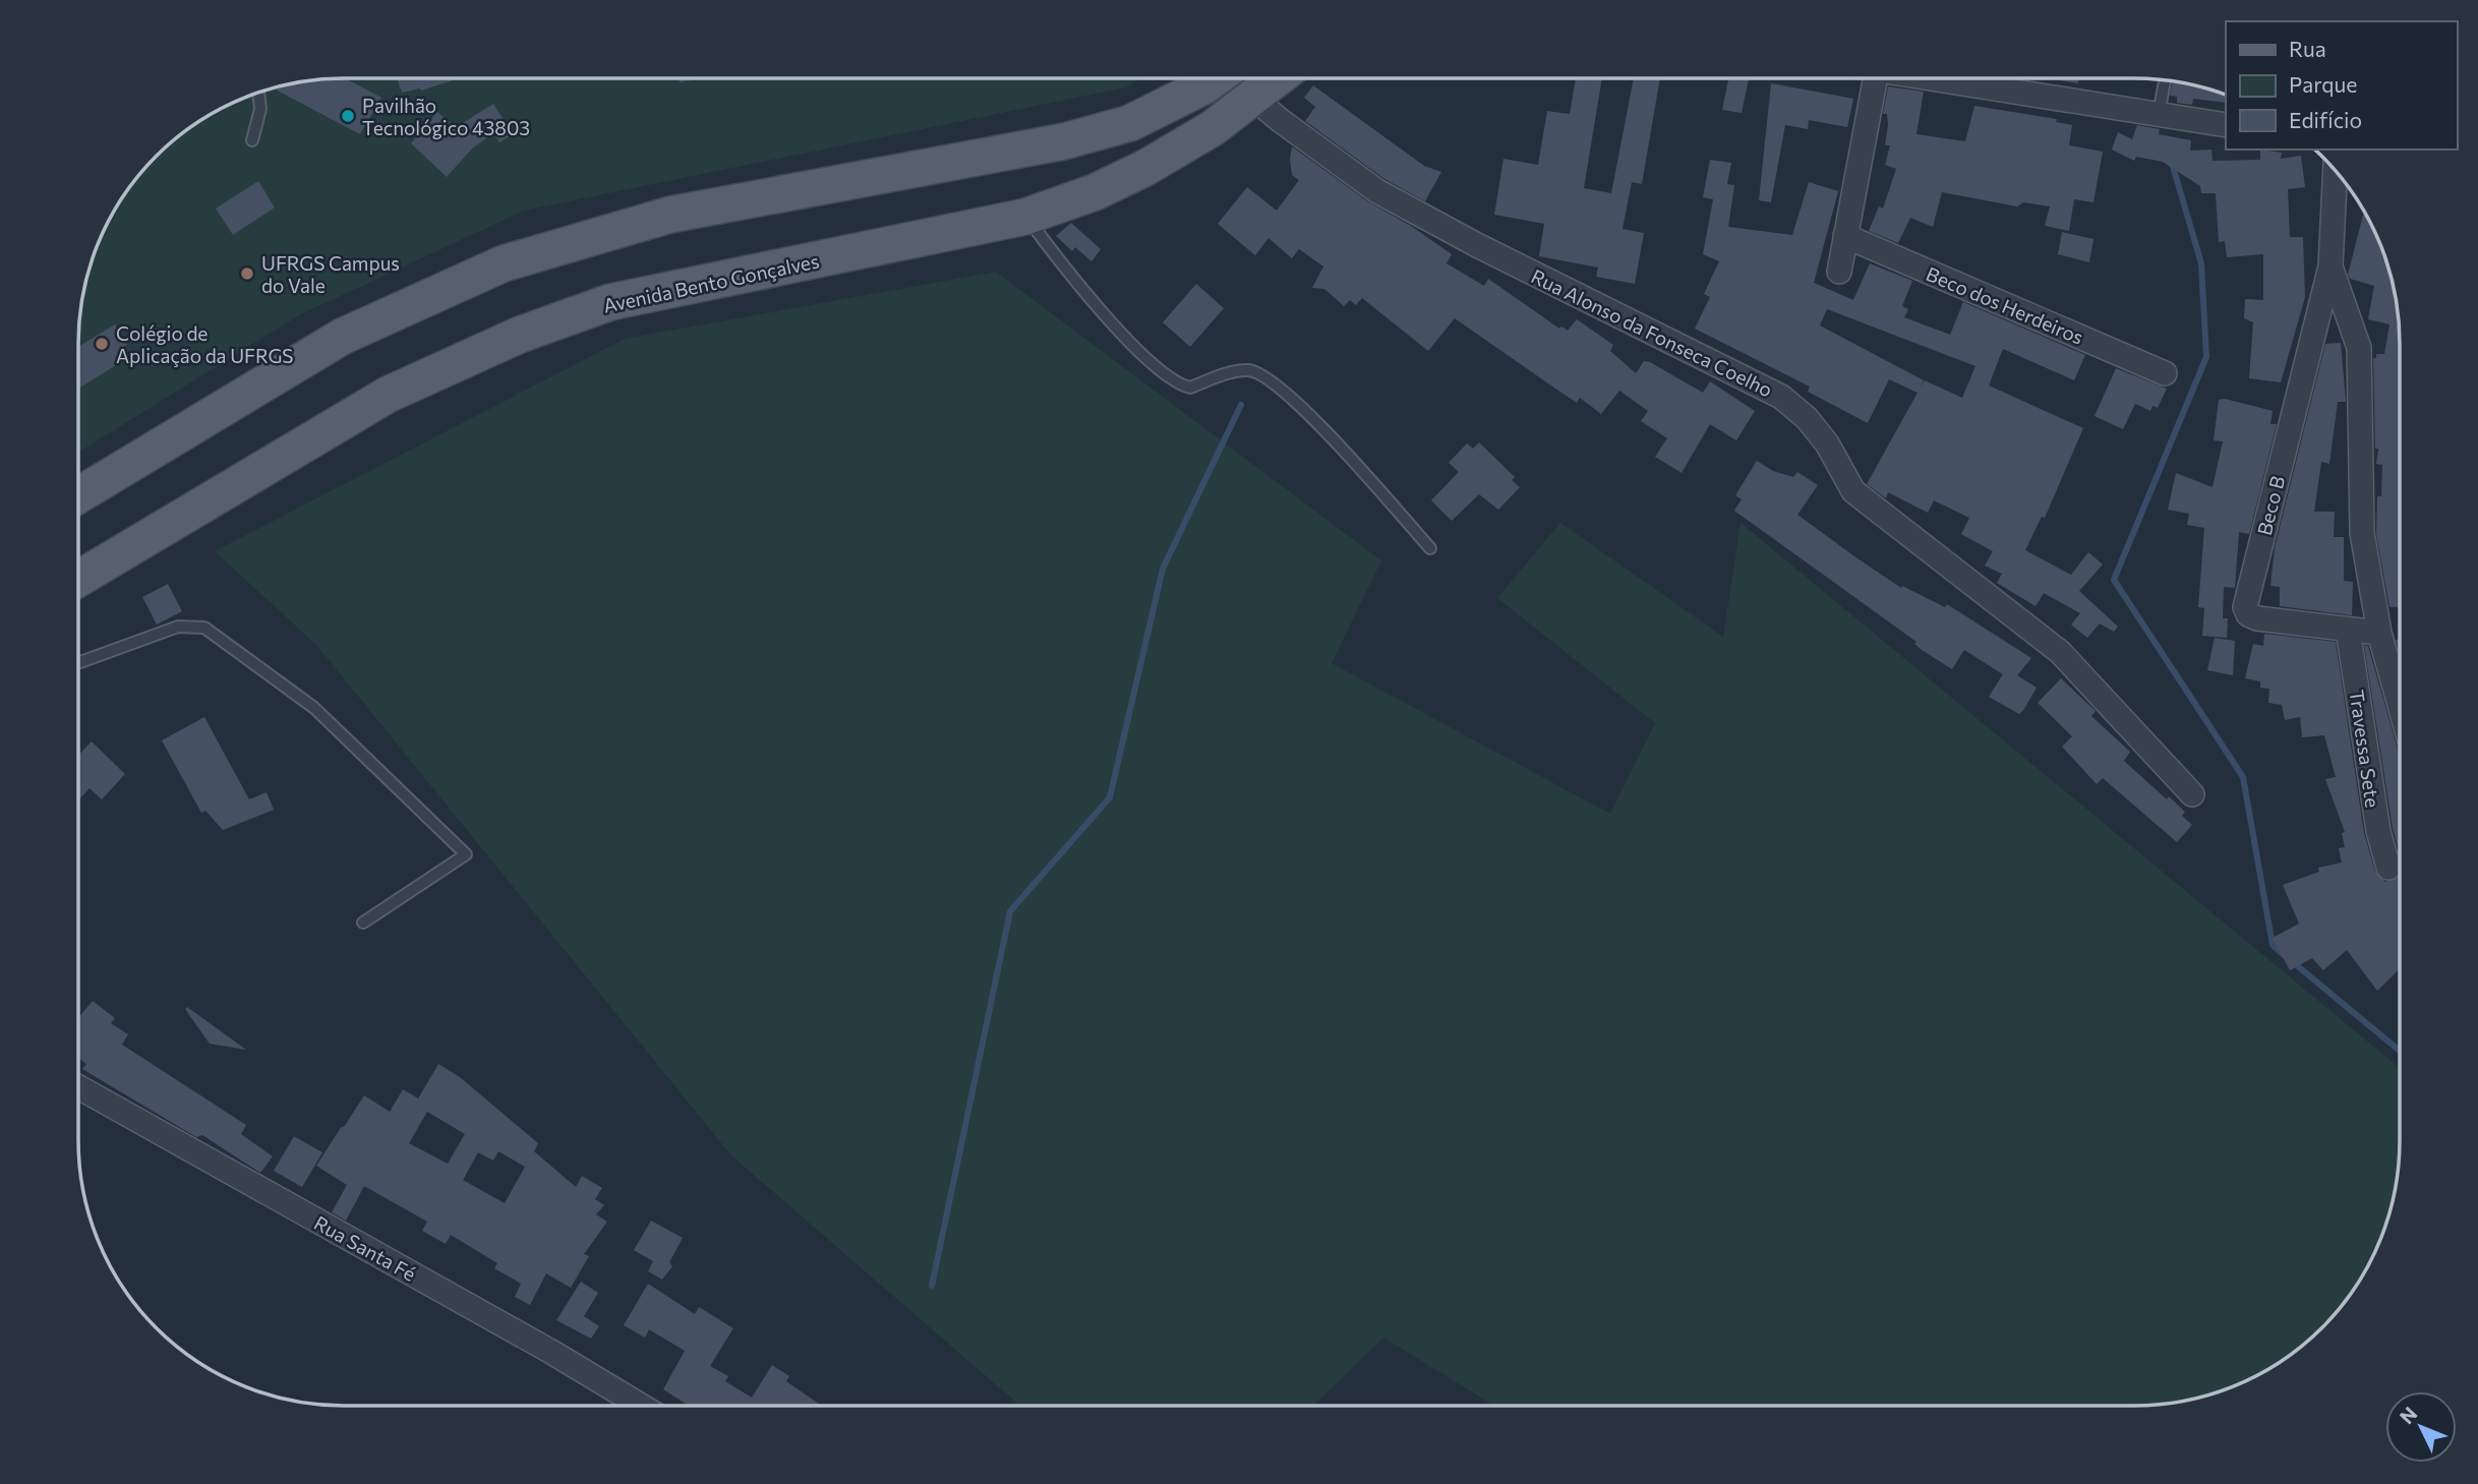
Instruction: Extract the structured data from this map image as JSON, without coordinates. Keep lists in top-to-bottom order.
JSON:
{
  "streets": {
    "main road": ["Avenida Bento Gonçalves"],
    "street": [
      "Beco dos Herdeiros",
      "Rua Alonso da Fonseca Coelho",
      "Beco B",
      "Travessa Sete",
      "Rua Santa Fé"
    ]
  },
  "crossings": [
    ["Avenida Bento Gonçalves", "Rua Alonso da Fonseca Coelho"],
    ["Beco B", "Travessa Sete"]
  ],
  "places": ["Pavilhão Tecnológico 43803", "UFRGS Campus do Vale", "Colégio de Aplicação da UFRGS"],
  "legend": ["Rua", "Parque", "Edifício"],
  "north": "top left"
}
